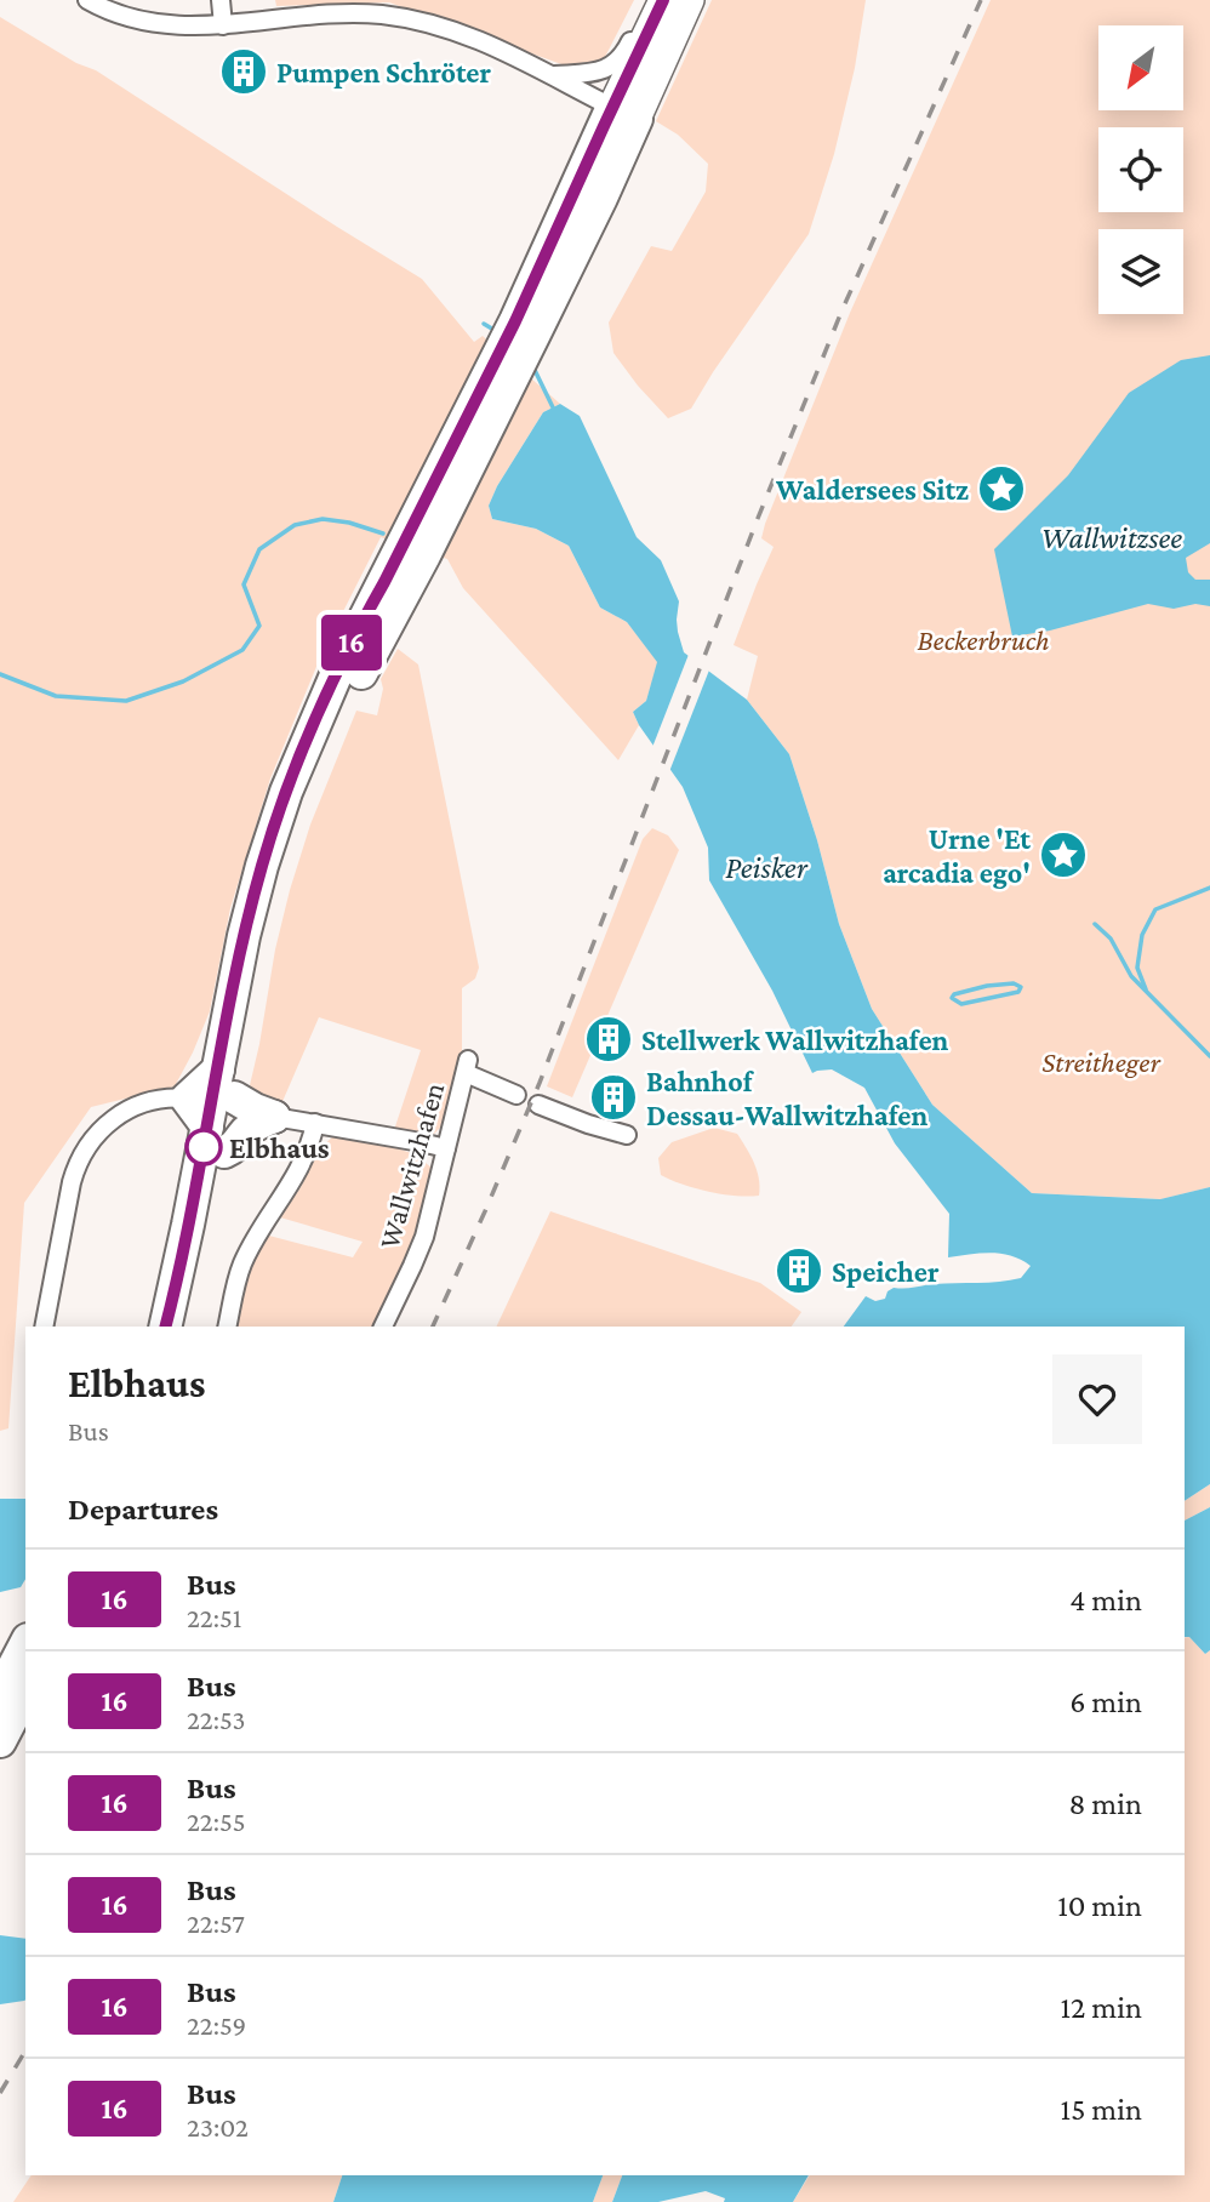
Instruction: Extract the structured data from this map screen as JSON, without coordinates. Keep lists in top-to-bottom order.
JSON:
{
  "streets": {
    "street": ["Wallwitzhafen"]
  },
  "water": ["Wallwitzsee", "Peisker"],
  "parks": ["Beckerbruch", "Streitheger"],
  "places": {
    "building": [
      "Pumpen Schröter",
      "Stellwerk Wallwitzhafen",
      "Bahnhof Dessau-Wallwitzhafen",
      "Speicher"
    ],
    "place": ["Waldersees Sitz", "Urne 'Et arcadia ego'"],
    "other": ["Elbhaus"]
  },
  "lines": ["bus line 16"],
  "north": "bottom left",
  "page": {
    "on_map": "16",
    "heading": [
      ["Elbhaus", "Bus"],
      "Departures"
    ],
    "list": [
      {
        "mark": "16",
        "name": "Bus",
        "note": "22:51",
        "value": "4 min"
      },
      {
        "mark": "16",
        "name": "Bus",
        "note": "22:53",
        "value": "6 min"
      },
      {
        "mark": "16",
        "name": "Bus",
        "note": "22:55",
        "value": "8 min"
      },
      {
        "mark": "16",
        "name": "Bus",
        "note": "22:57",
        "value": "10 min"
      },
      {
        "mark": "16",
        "name": "Bus",
        "note": "22:59",
        "value": "12 min"
      },
      {
        "mark": "16",
        "name": "Bus",
        "note": "23:02",
        "value": "15 min"
      }
    ]
  }
}
